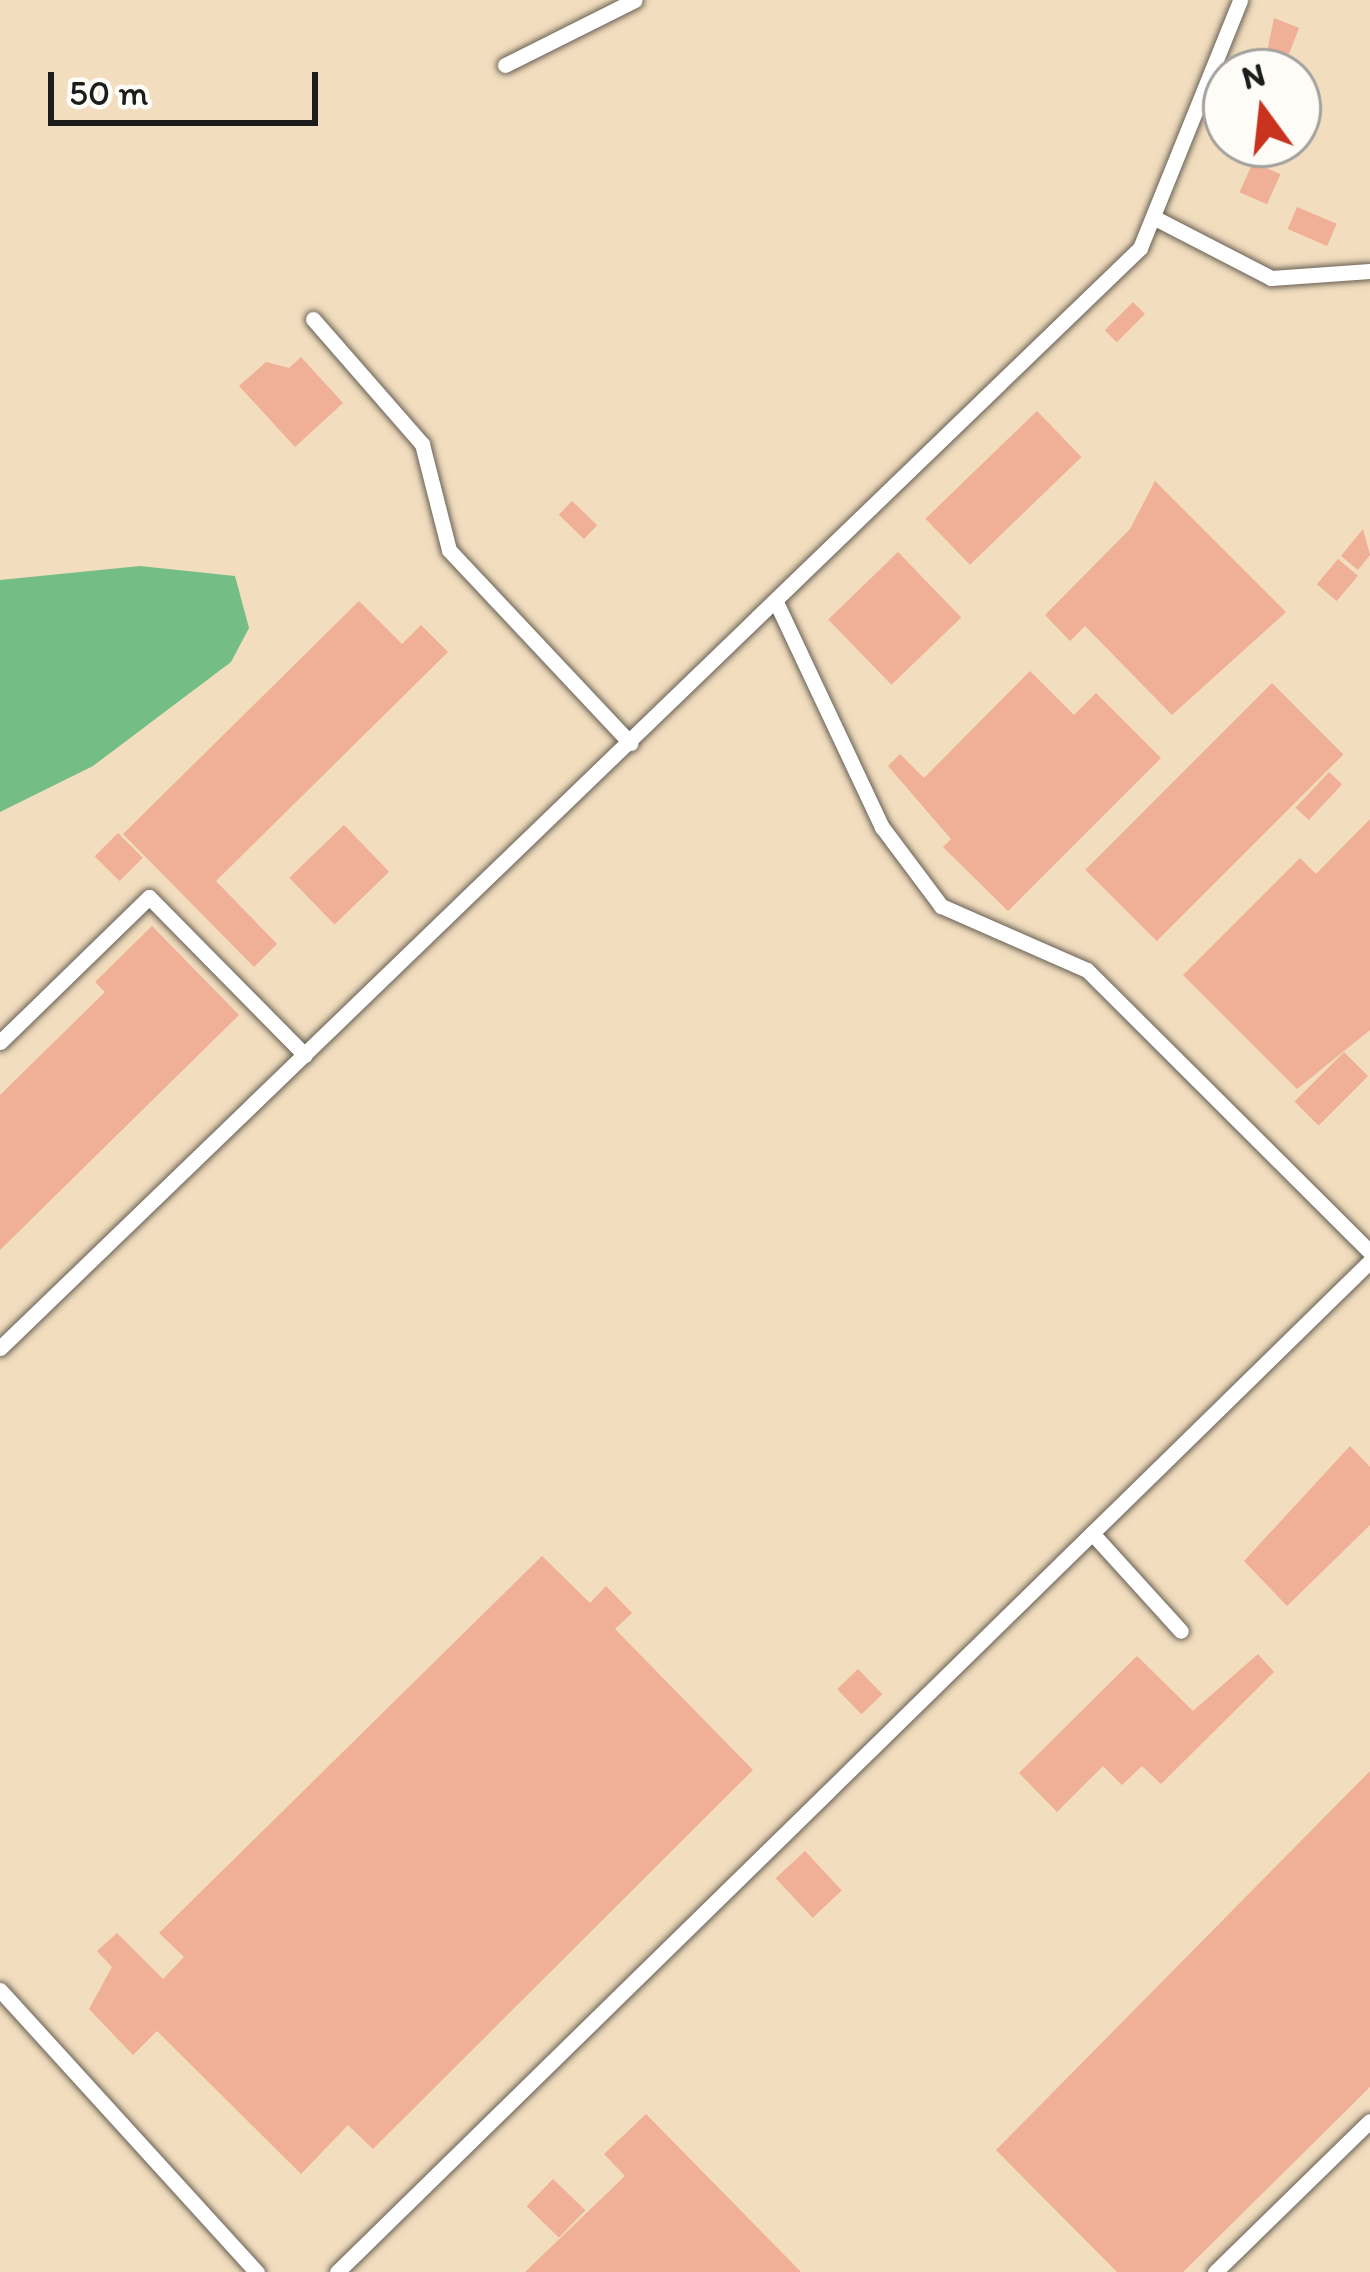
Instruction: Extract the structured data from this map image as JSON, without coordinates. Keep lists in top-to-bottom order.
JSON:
{
  "scale_bar": "50 m",
  "north": "top"
}
